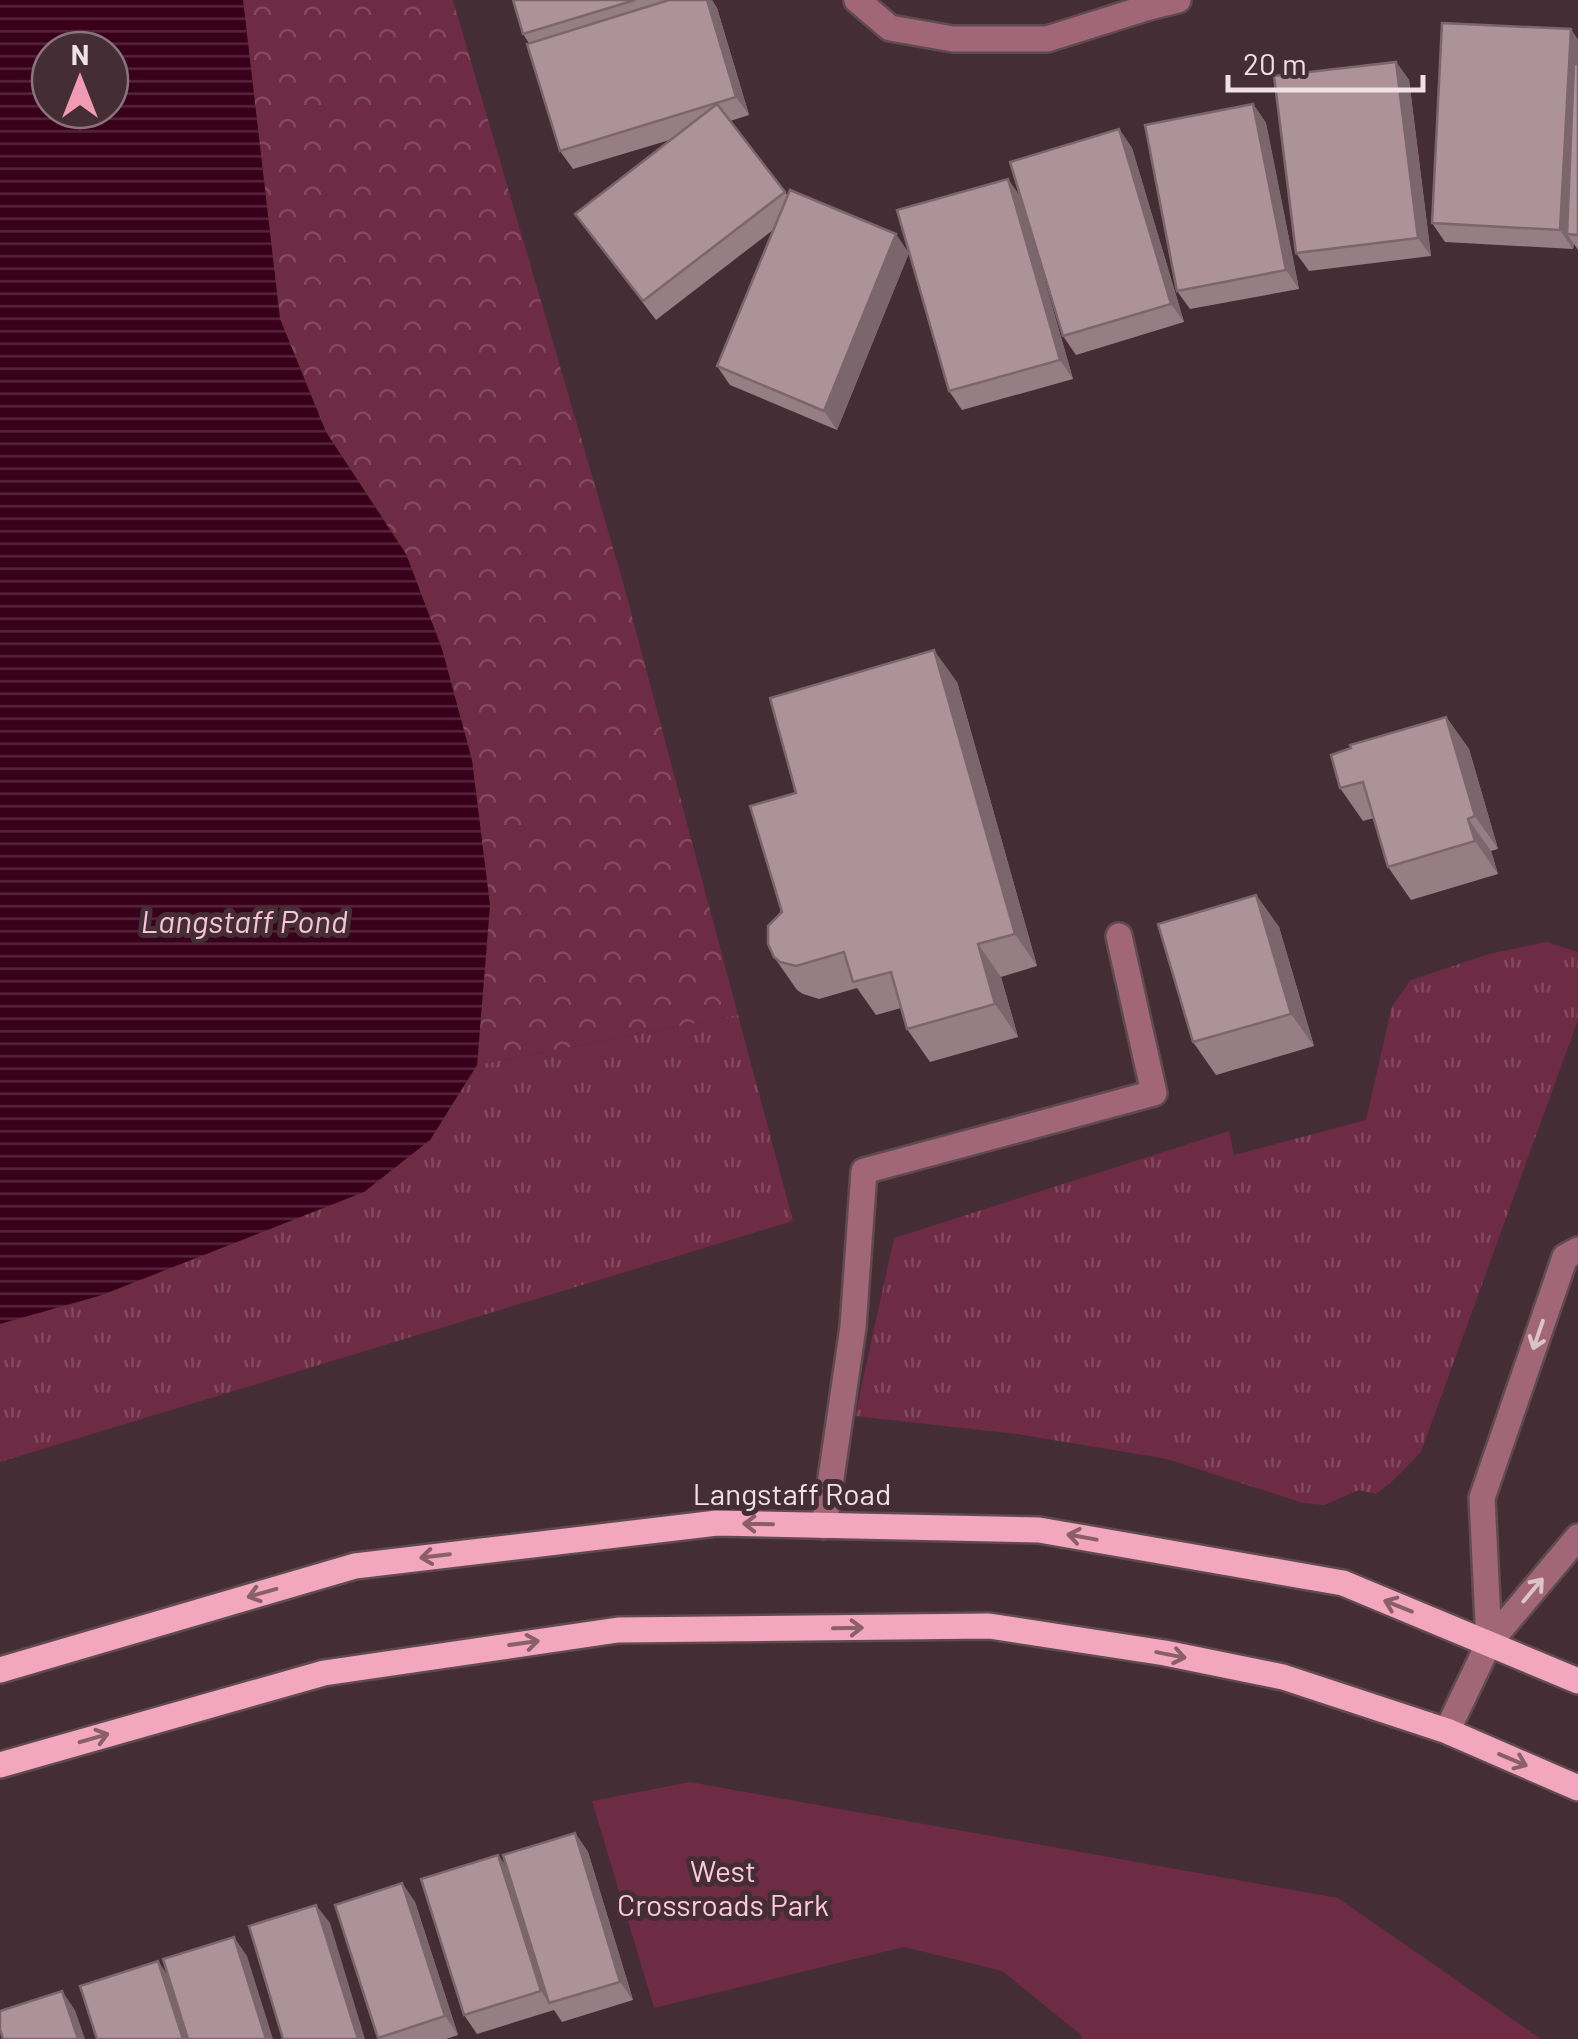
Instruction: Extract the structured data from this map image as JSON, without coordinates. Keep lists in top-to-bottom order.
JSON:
{
  "streets": {
    "main road": ["Langstaff Road"]
  },
  "water": ["Langstaff Pond"],
  "parks": ["West Crossroads Park"],
  "scale_bar": "20 m",
  "north": "top"
}
